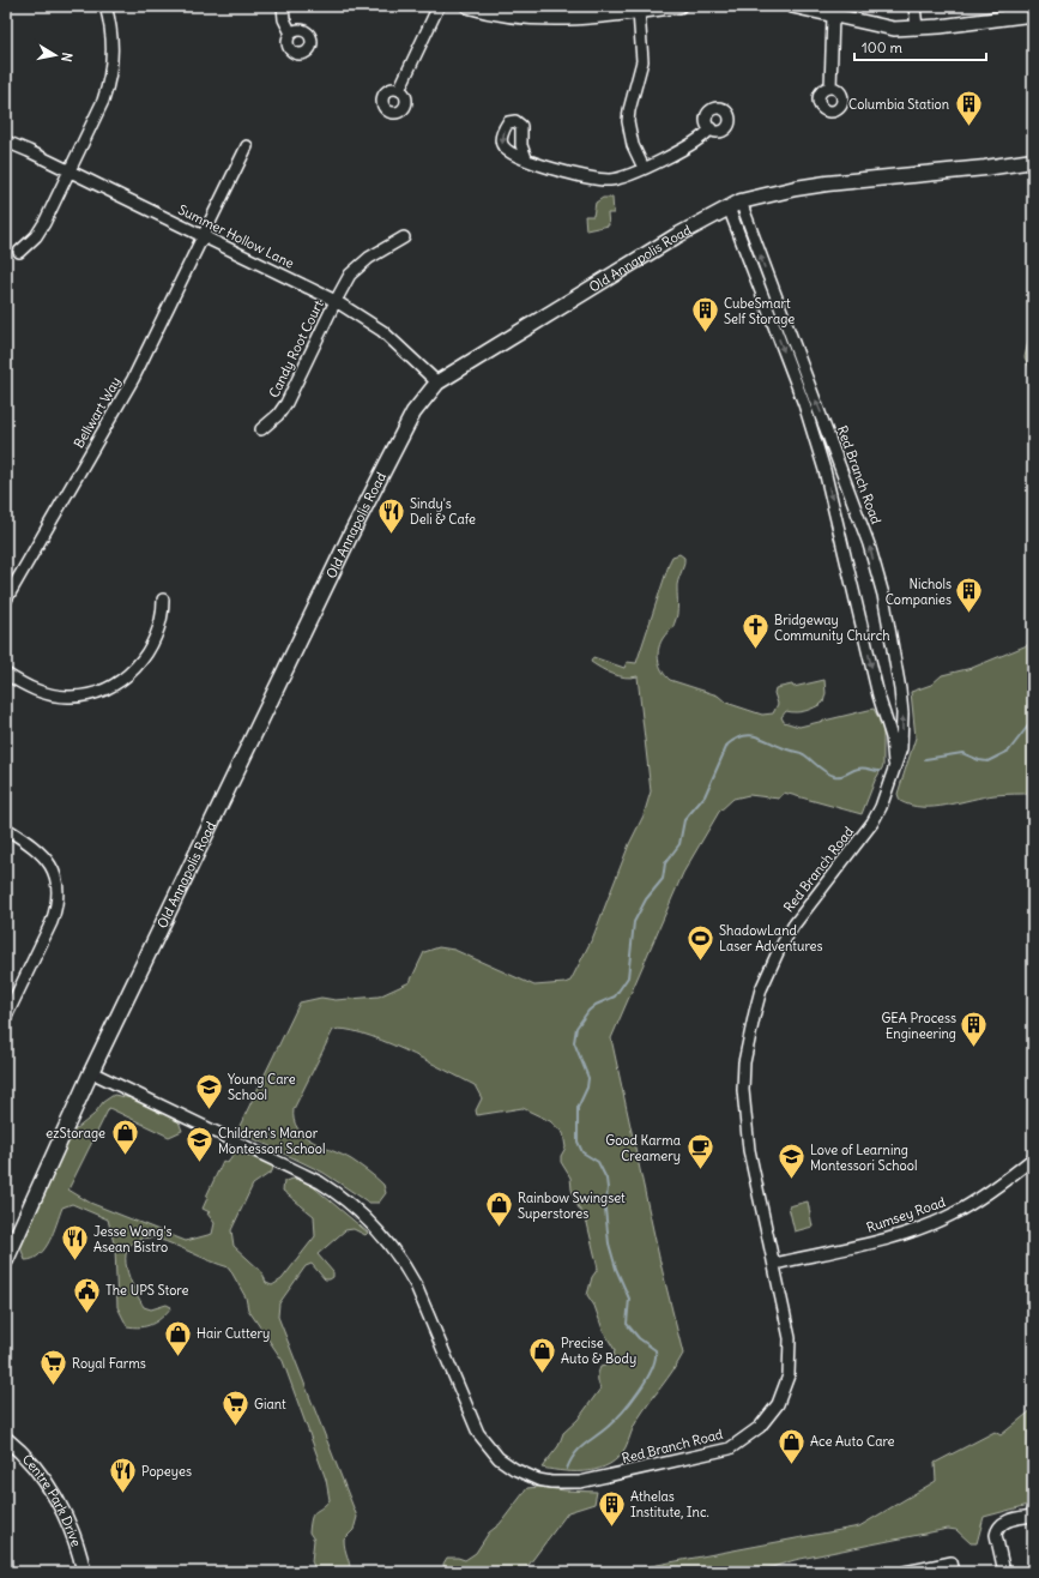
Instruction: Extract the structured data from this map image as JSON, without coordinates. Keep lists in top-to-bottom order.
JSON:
{
  "streets": {
    "main road": ["Old Annapolis Road"],
    "street": [
      "Summer Hollow Lane",
      "Candy Root Court",
      "Bellwart Way",
      "Red Branch Road",
      "Rumsey Road",
      "Centre Park Drive"
    ]
  },
  "crossings": [
    ["Summer Hollow Lane", "Old Annapolis Road"],
    ["Summer Hollow Lane", "Candy Root Court"],
    ["Summer Hollow Lane", "Bellwart Way"],
    ["Old Annapolis Road", "Red Branch Road"],
    ["Red Branch Road", "Rumsey Road"]
  ],
  "places": {
    "building": [
      "Columbia Station",
      "CubeSmart Self Storage",
      "Nichols Companies",
      "GEA Process Engineering",
      "Athelas Institute, Inc."
    ],
    "restaurant": ["Sindy's Deli & Cafe", "Jesse Wong's Asean Bistro", "Popeyes"],
    "church": ["Bridgeway Community Church"],
    "sports": ["ShadowLand Laser Adventures"],
    "school or university": ["Young Care School", "Children's Manor Montessori School", "Love of Learning Montessori School"],
    "shop": [
      "ezStorage",
      "Rainbow Swingset Superstores",
      "Hair Cuttery",
      "Precise Auto & Body",
      "Ace Auto Care"
    ],
    "cafe": ["Good Karma Creamery"],
    "public building": ["The UPS Store"],
    "supermarket": ["Royal Farms", "Giant"]
  },
  "scale_bar": "100 m",
  "north": "right"
}
